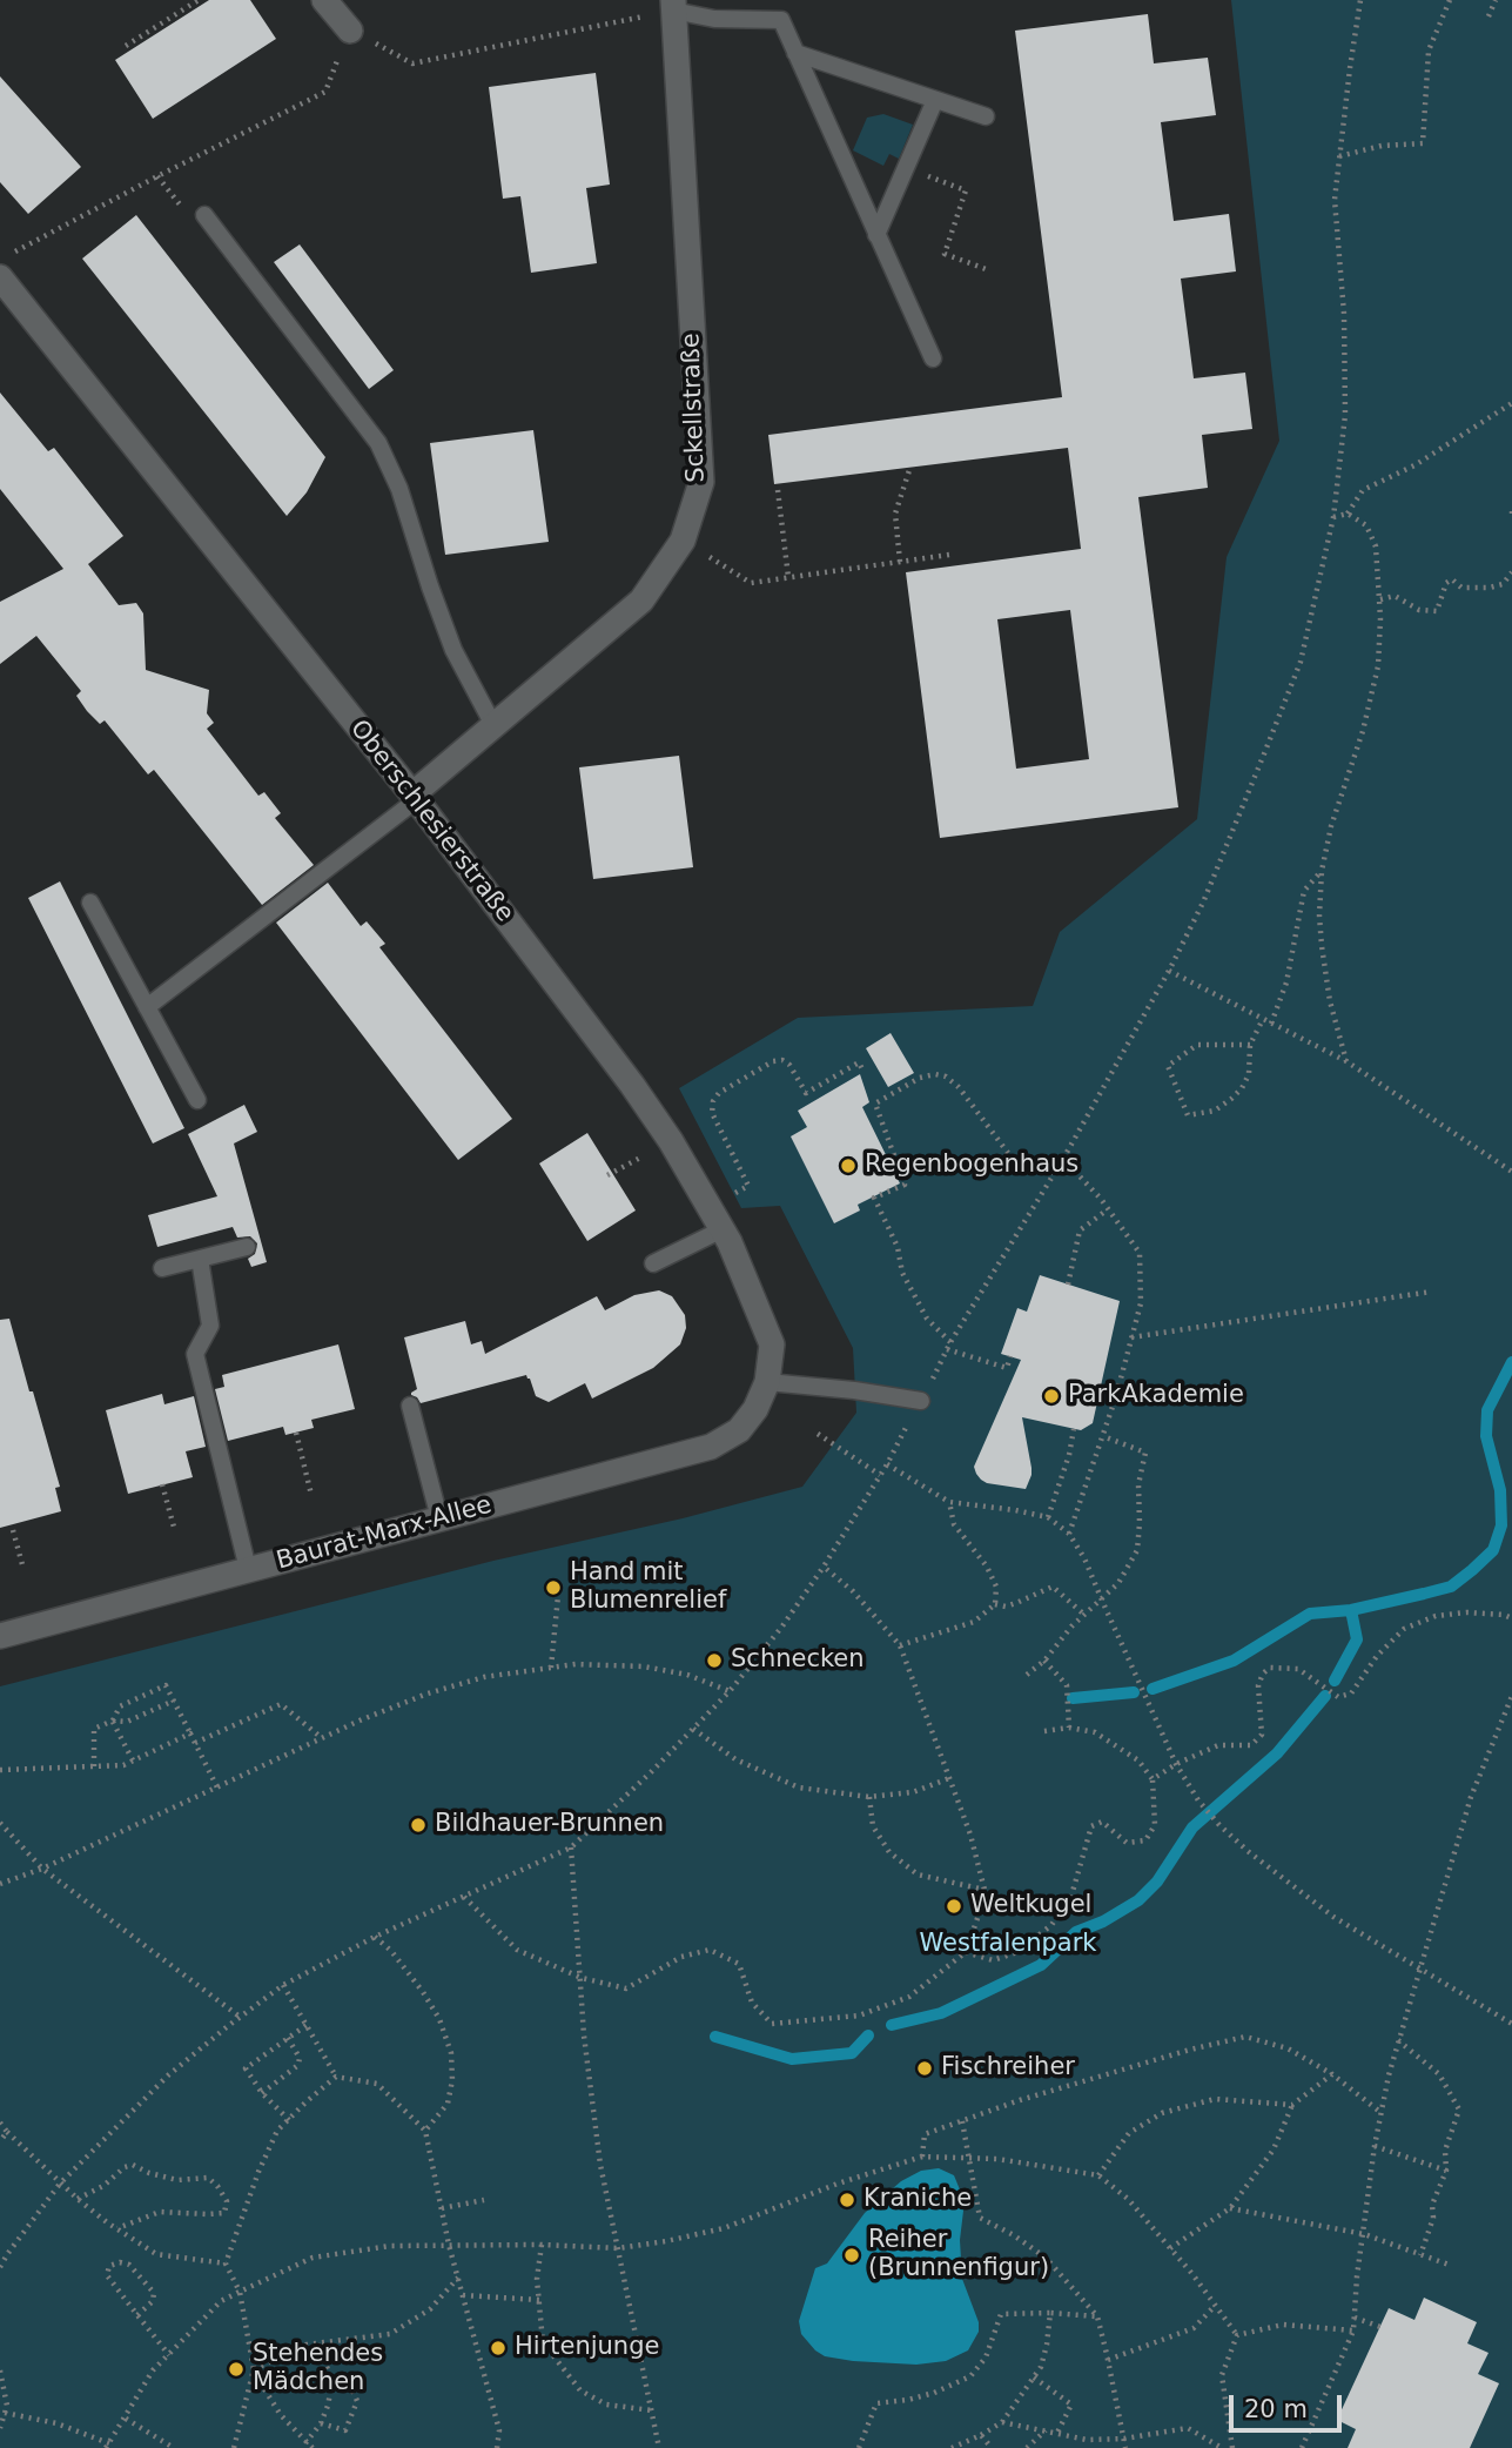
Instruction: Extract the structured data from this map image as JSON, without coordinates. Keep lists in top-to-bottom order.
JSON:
{
  "streets": {
    "street": ["Sckellstraße", "Oberschlesierstraße", "Baurat-Marx-Allee"]
  },
  "crossings": [
    ["Sckellstraße", "Oberschlesierstraße"],
    ["Oberschlesierstraße", "Baurat-Marx-Allee"]
  ],
  "parks": ["Westfalenpark"],
  "places": [
    "Regenbogenhaus",
    "ParkAkademie",
    "Hand mit Blumenrelief",
    "Schnecken",
    "Bildhauer-Brunnen",
    "Weltkugel",
    "Fischreiher",
    "Kraniche",
    "Reiher (Brunnenfigur)",
    "Hirtenjunge",
    "Stehendes Mädchen"
  ],
  "scale_bar": "20 m"
}
